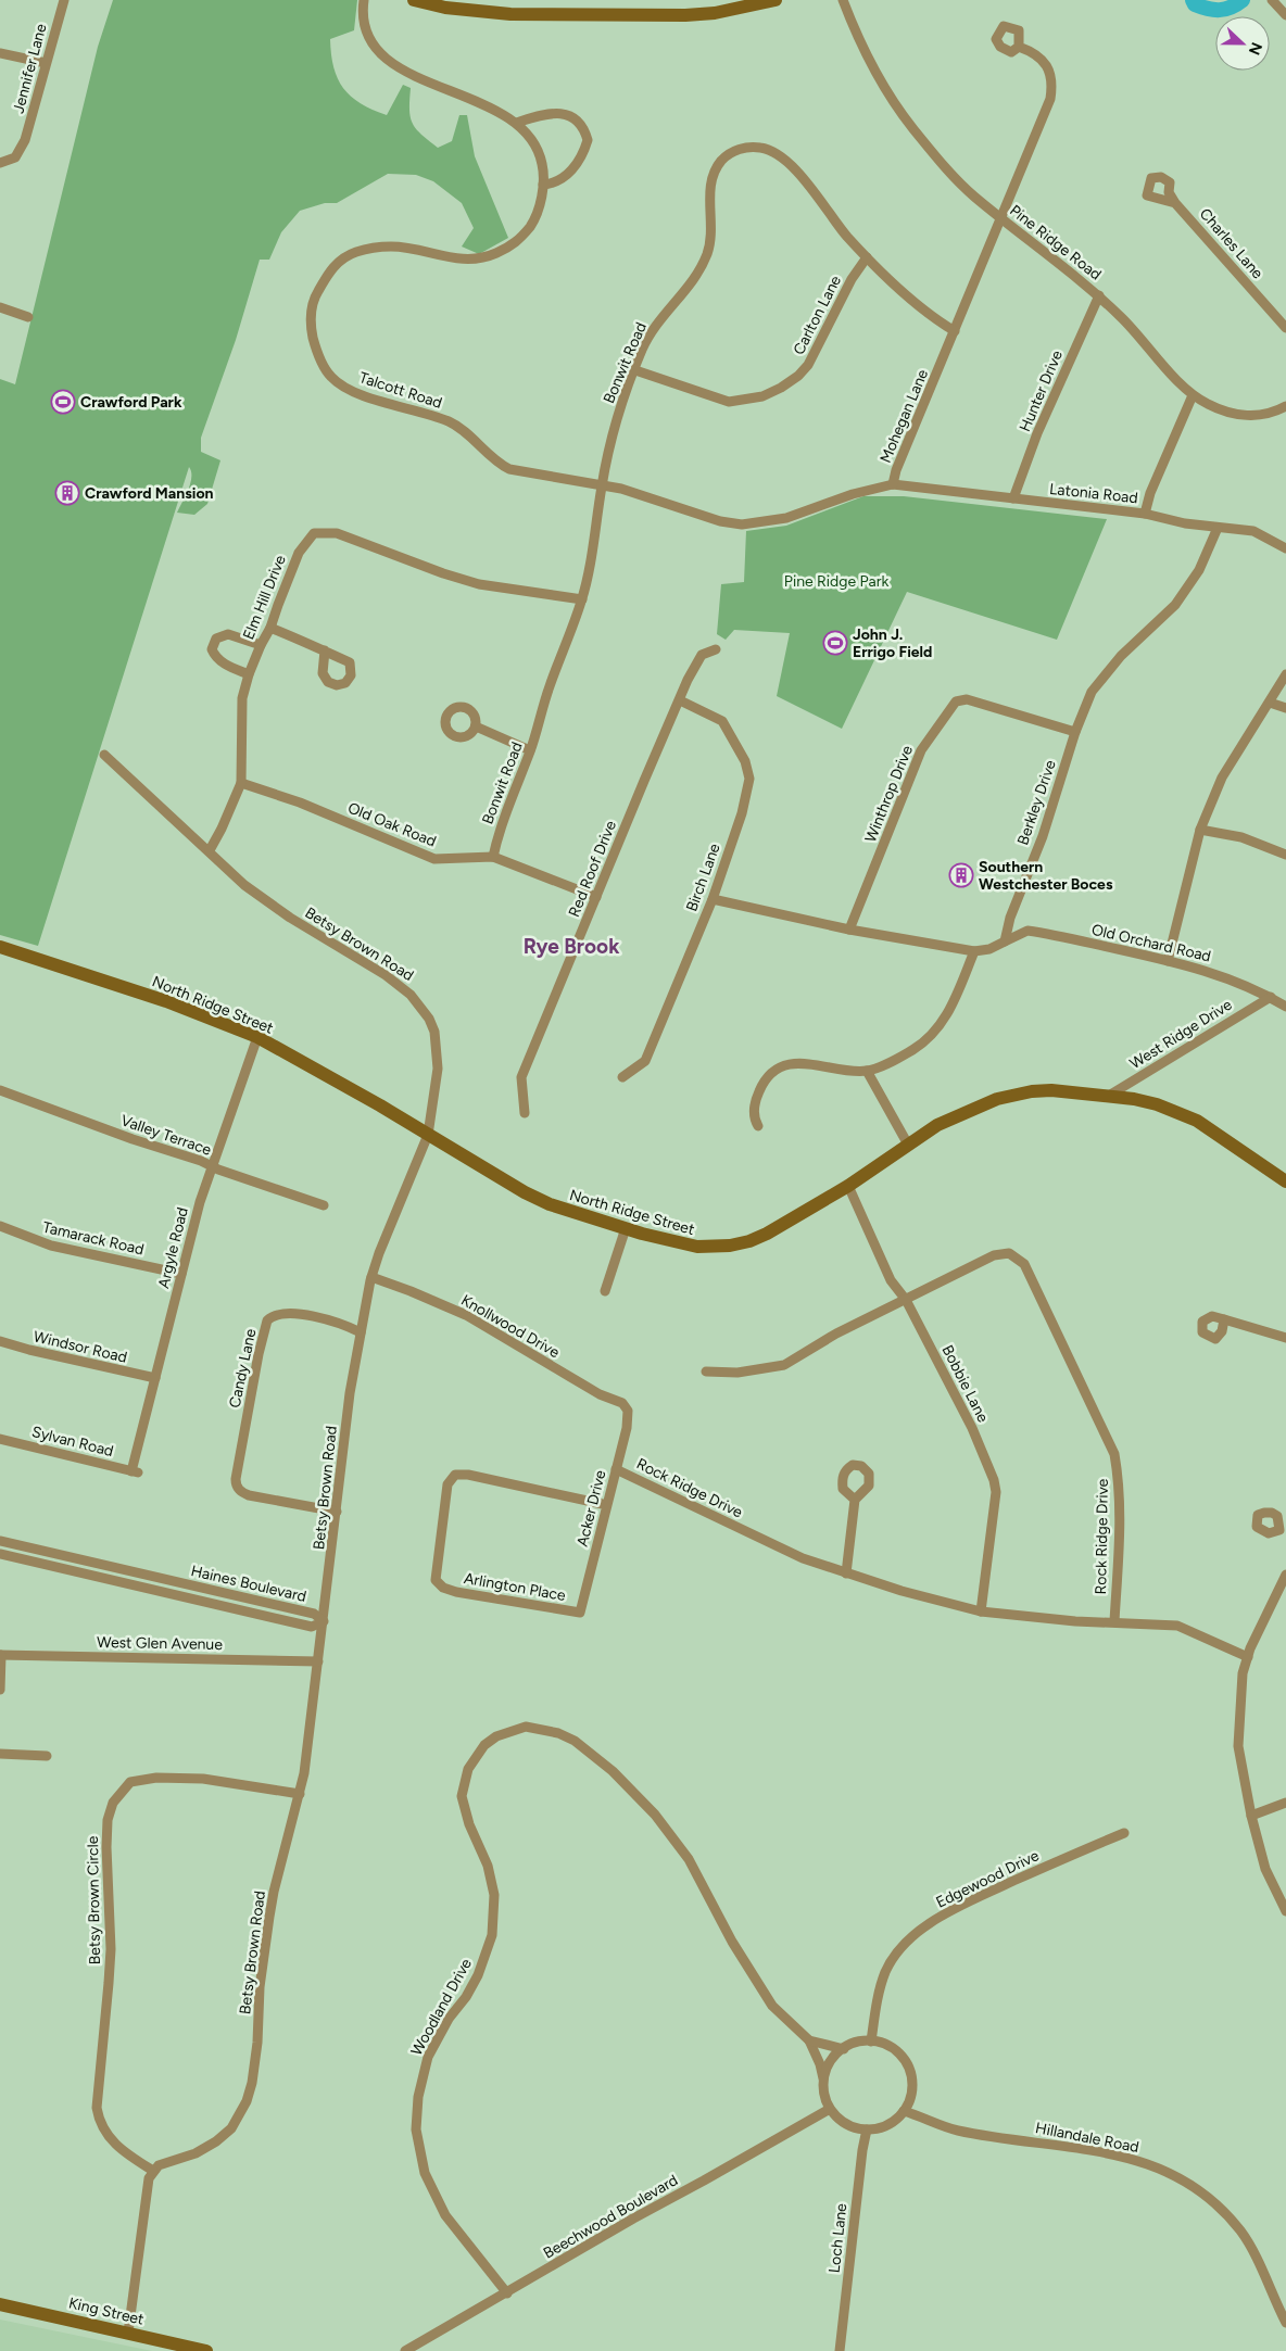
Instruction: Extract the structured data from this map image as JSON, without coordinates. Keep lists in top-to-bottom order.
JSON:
{
  "streets": {
    "street": [
      "Jennifer Lane",
      "Pine Ridge Road",
      "Charles Lane",
      "Carlton Lane",
      "Bonwit Road",
      "Talcott Road",
      "Hunter Drive",
      "Mohegan Lane",
      "Latonia Road",
      "Elm Hill Drive",
      "Winthrop Drive",
      "Berkley Drive",
      "Old Oak Road",
      "Red Roof Drive",
      "Birch Lane",
      "Old Orchard Road",
      "Betsy Brown Road",
      "North Ridge Street",
      "West Ridge Drive",
      "Valley Terrace",
      "Tamarack Road",
      "Argyle Road",
      "Knollwood Drive",
      "Windsor Road",
      "Candy Lane",
      "Bobbie Lane",
      "Sylvan Road",
      "Rock Ridge Drive",
      "Acker Drive",
      "Haines Boulevard",
      "Arlington Place",
      "West Glen Avenue",
      "Edgewood Drive",
      "Betsy Brown Circle",
      "Woodland Drive",
      "Hillandale Road",
      "Beechwood Boulevard",
      "Loch Lane",
      "King Street"
    ]
  },
  "crossings": [
    ["Pine Ridge Road", "Hunter Drive"],
    ["Pine Ridge Road", "Mohegan Lane"],
    ["Carlton Lane", "Bonwit Road"],
    ["Bonwit Road", "Mohegan Lane"],
    ["Bonwit Road", "Elm Hill Drive"],
    ["Bonwit Road", "Old Oak Road"],
    ["Talcott Road", "Mohegan Lane"],
    ["Hunter Drive", "Latonia Road"],
    ["Mohegan Lane", "Latonia Road"],
    ["Latonia Road", "Berkley Drive"],
    ["Elm Hill Drive", "Old Oak Road"],
    ["Elm Hill Drive", "Betsy Brown Road"],
    ["Winthrop Drive", "Berkley Drive"],
    ["Berkley Drive", "Old Orchard Road"],
    ["Old Oak Road", "Red Roof Drive"],
    ["Red Roof Drive", "Birch Lane"],
    ["Old Orchard Road", "West Ridge Drive"],
    ["Betsy Brown Road", "North Ridge Street"],
    ["Betsy Brown Road", "Knollwood Drive"],
    ["Betsy Brown Road", "Candy Lane"],
    ["Betsy Brown Road", "Haines Boulevard"],
    ["Betsy Brown Road", "West Glen Avenue"],
    ["Betsy Brown Road", "Betsy Brown Circle"],
    ["North Ridge Street", "West Ridge Drive"],
    ["North Ridge Street", "Argyle Road"],
    ["North Ridge Street", "Bobbie Lane"],
    ["Valley Terrace", "Argyle Road"],
    ["Tamarack Road", "Argyle Road"],
    ["Argyle Road", "Windsor Road"],
    ["Argyle Road", "Sylvan Road"],
    ["Knollwood Drive", "Acker Drive"],
    ["Bobbie Lane", "Rock Ridge Drive"],
    ["Rock Ridge Drive", "Acker Drive"],
    ["Acker Drive", "Arlington Place"],
    ["Edgewood Drive", "Woodland Drive"],
    ["Edgewood Drive", "Hillandale Road"],
    ["Edgewood Drive", "Beechwood Boulevard"],
    ["Edgewood Drive", "Loch Lane"],
    ["Woodland Drive", "Hillandale Road"],
    ["Woodland Drive", "Beechwood Boulevard"],
    ["Woodland Drive", "Loch Lane"],
    ["Hillandale Road", "Beechwood Boulevard"],
    ["Hillandale Road", "Loch Lane"],
    ["Beechwood Boulevard", "Loch Lane"]
  ],
  "districts": ["Rye Brook"],
  "parks": ["Pine Ridge Park"],
  "places": {
    "sports": ["Crawford Park", "John J. Errigo Field"],
    "building": ["Crawford Mansion", "Southern Westchester Boces"]
  },
  "north": "right"
}
